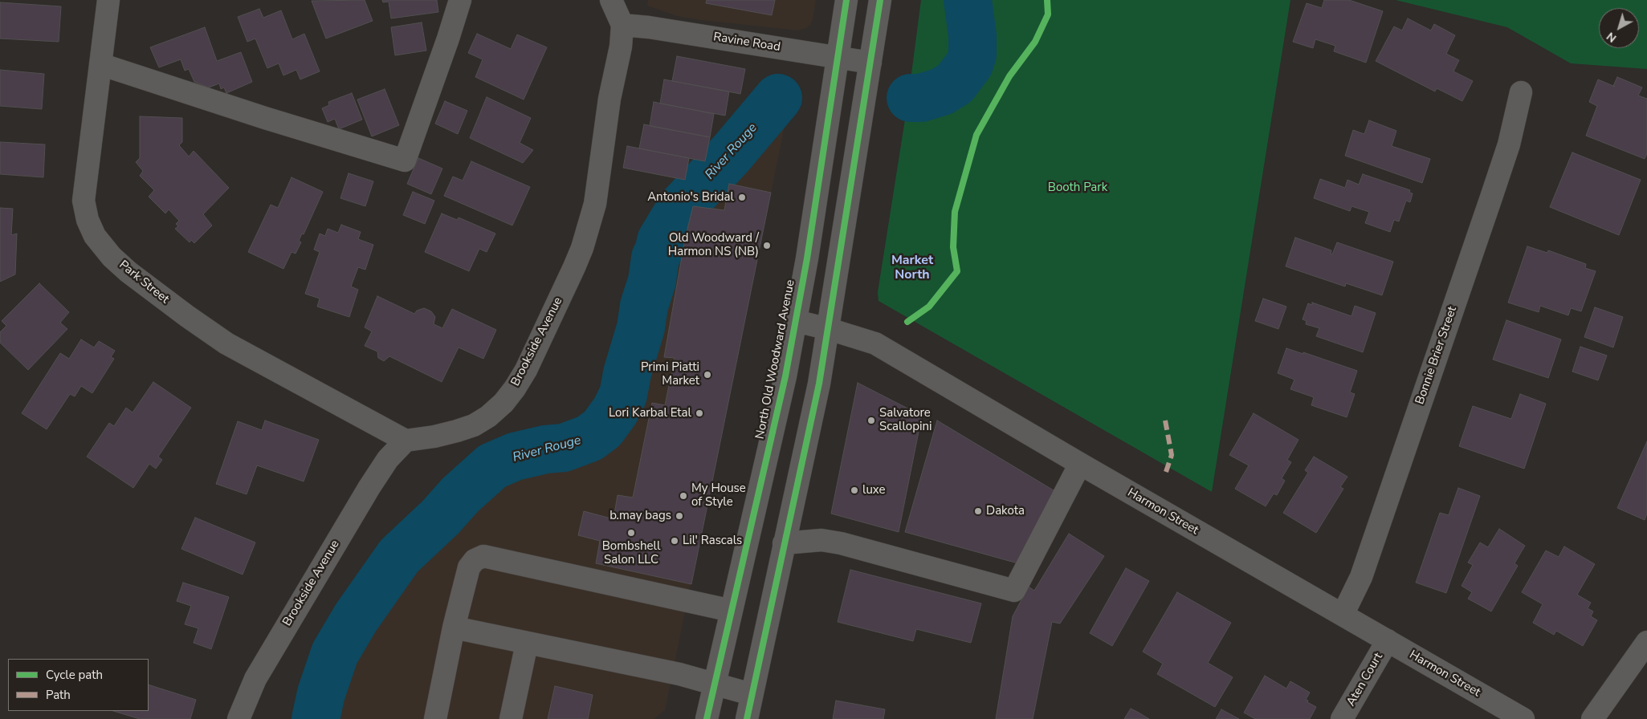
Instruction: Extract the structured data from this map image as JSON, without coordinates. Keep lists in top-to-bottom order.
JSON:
{
  "streets": {
    "street": [
      "Ravine Road",
      "Park Street",
      "Brookside Avenue",
      "Bonnie Brier Street",
      "North Old Woodward Avenue",
      "Harmon Street",
      "Aten Court"
    ]
  },
  "crossings": [
    ["Ravine Road", "Brookside Avenue"],
    ["Ravine Road", "North Old Woodward Avenue"],
    ["Park Street", "Brookside Avenue"],
    ["Bonnie Brier Street", "Harmon Street"],
    ["North Old Woodward Avenue", "Harmon Street"],
    ["Harmon Street", "Aten Court"]
  ],
  "districts": ["Market North"],
  "water": ["River Rouge"],
  "parks": ["Booth Park"],
  "places": [
    "Antonio's Bridal",
    "Old Woodward / Harmon NS (NB)",
    "Primi Piatti Market",
    "Lori Karbal Etal",
    "Salvatore Scallopini",
    "luxe",
    "My House of Style",
    "Dakota",
    "b.may bags",
    "Bombshell Salon LLC",
    "Lil' Rascals"
  ],
  "legend": ["Cycle path", "Path"],
  "north": "bottom left"
}
